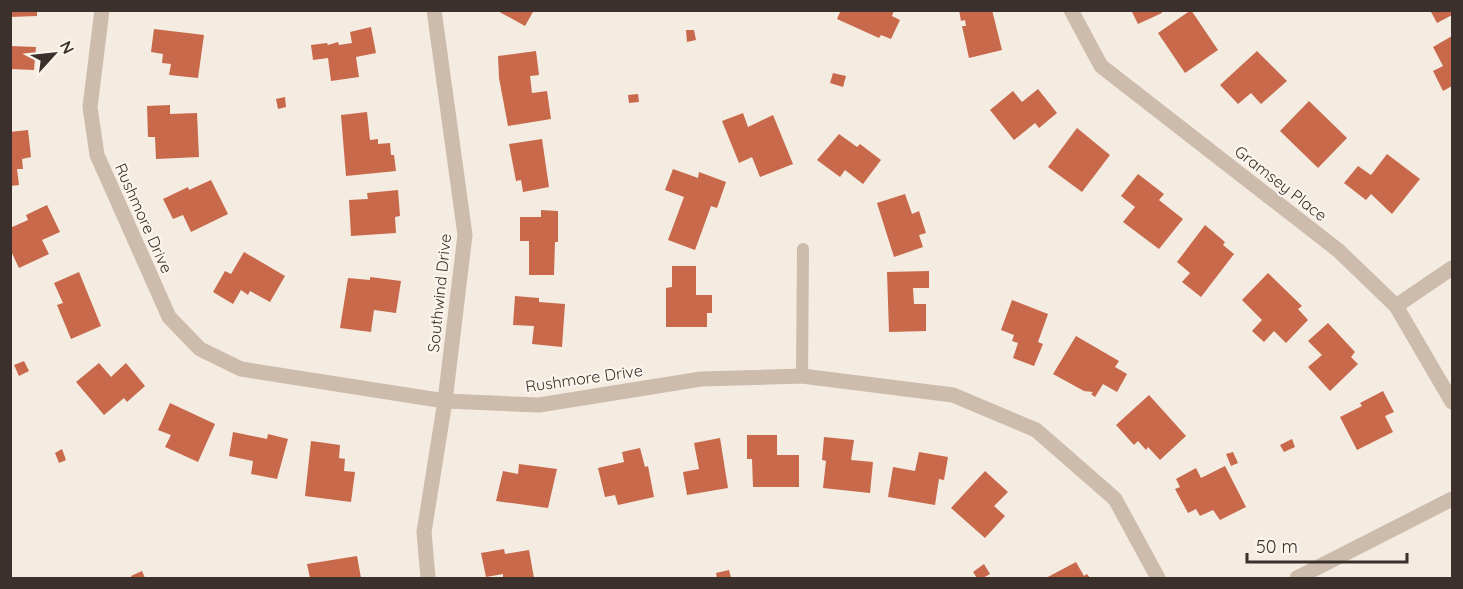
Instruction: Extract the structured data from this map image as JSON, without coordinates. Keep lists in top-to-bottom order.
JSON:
{
  "streets": {
    "street": ["Gramsey Place", "Rushmore Drive", "Southwind Drive"]
  },
  "crossings": [
    ["Rushmore Drive", "Southwind Drive"]
  ],
  "scale_bar": "50 m",
  "north": "top right"
}
